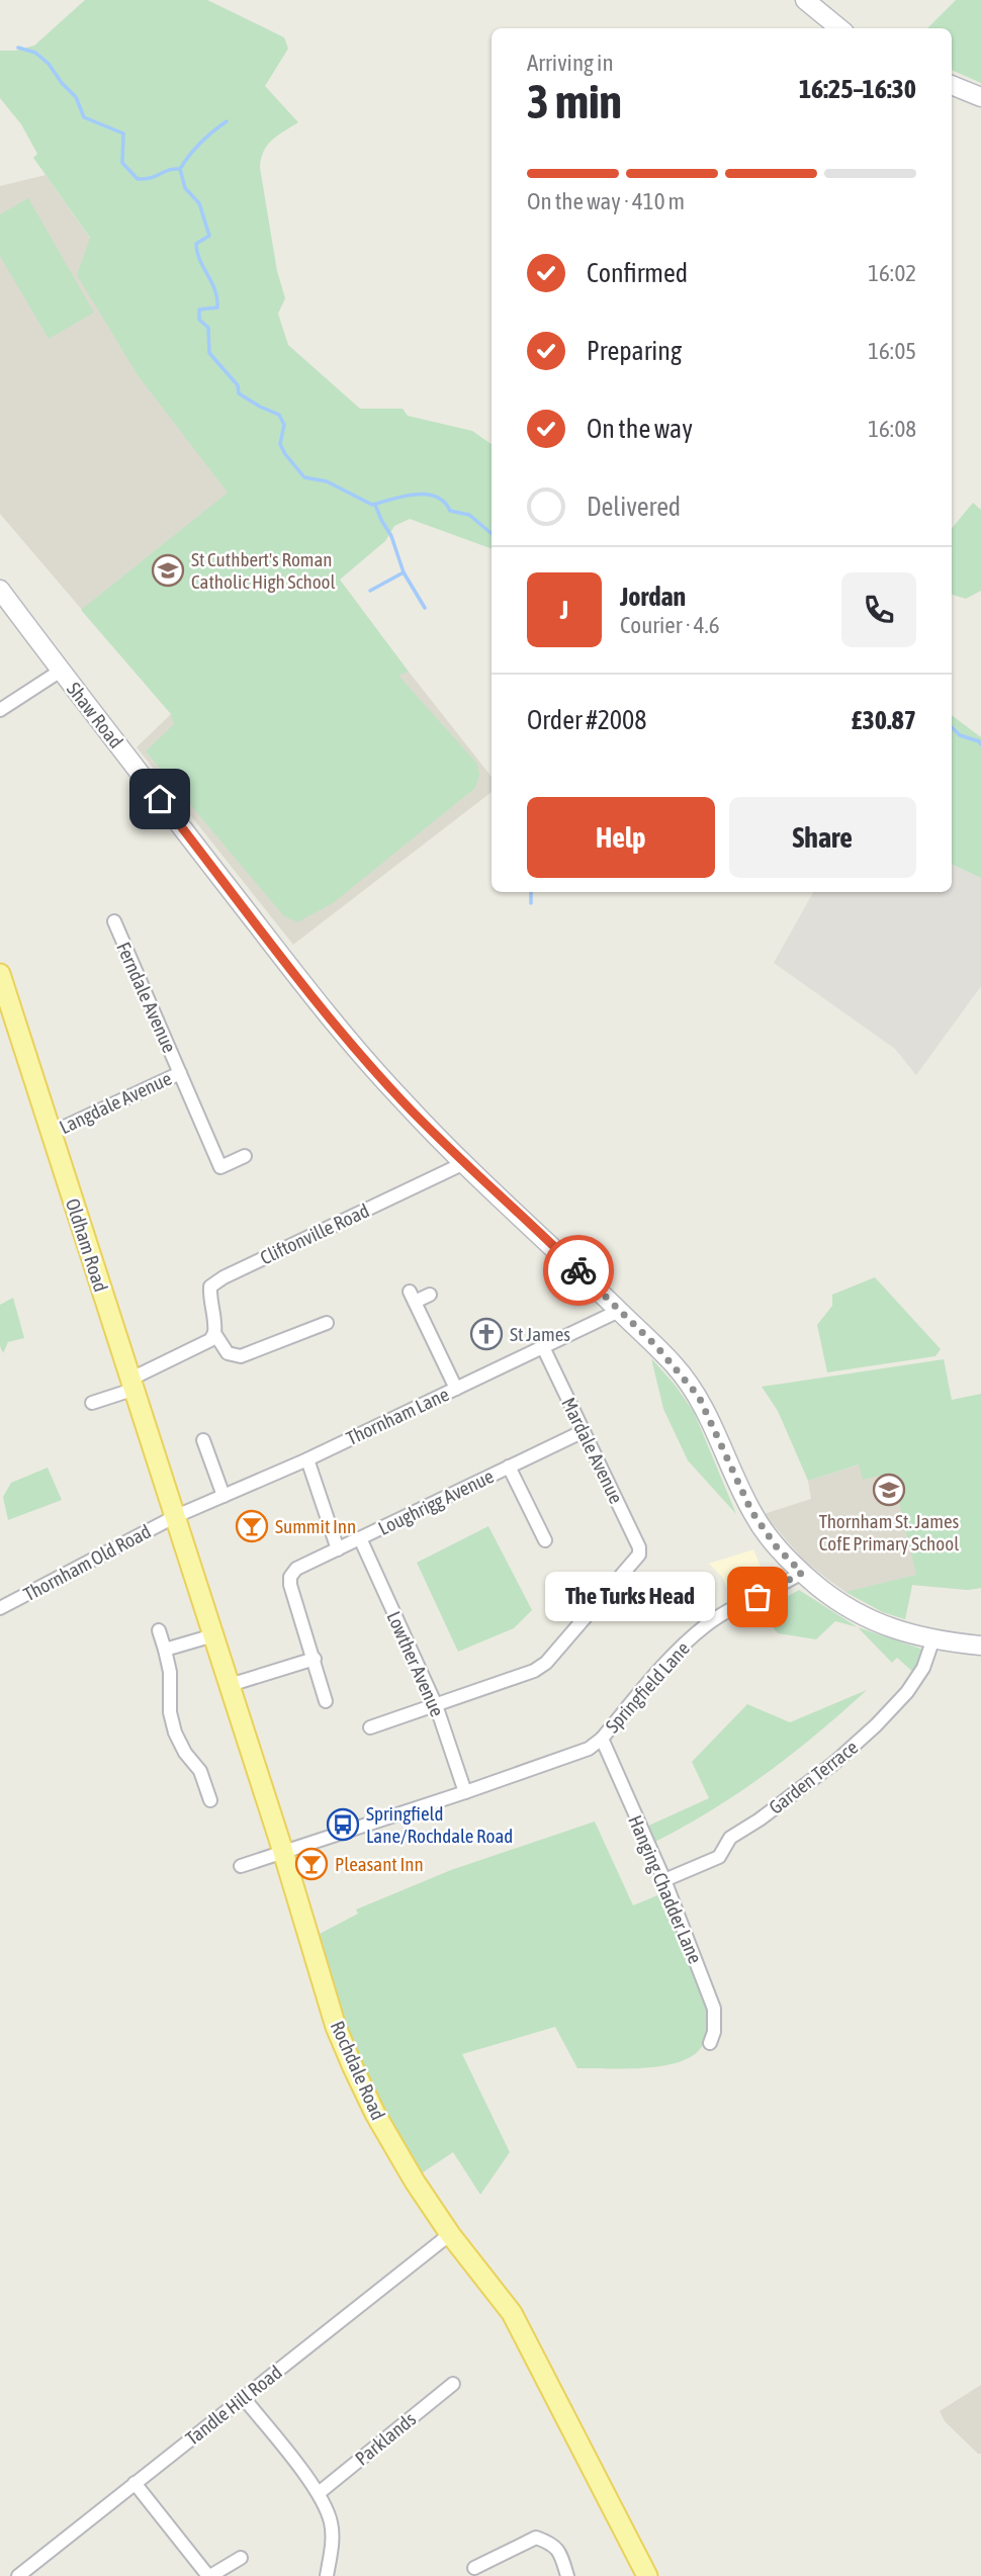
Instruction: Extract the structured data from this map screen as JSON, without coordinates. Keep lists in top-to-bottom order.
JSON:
{
  "streets": {
    "main road": ["Oldham Road", "Rochdale Road"],
    "street": [
      "Shaw Road",
      "Ferndale Avenue",
      "Langdale Avenue",
      "Cliftonville Road",
      "Thornham Lane",
      "Mardale Avenue",
      "Loughrigg Avenue",
      "Thornham Old Road",
      "Lowther Avenue",
      "Springfield Lane",
      "Garden Terrace",
      "Hanging Chadder Lane",
      "Tandle Hill Road",
      "Parklands"
    ]
  },
  "crossings": [
    ["Shaw Road", "Cliftonville Road"],
    ["Shaw Road", "Thornham Lane"],
    ["Shaw Road", "Springfield Lane"],
    ["Shaw Road", "Garden Terrace"],
    ["Ferndale Avenue", "Langdale Avenue"],
    ["Langdale Avenue", "Oldham Road"],
    ["Oldham Road", "Thornham Lane"],
    ["Oldham Road", "Thornham Old Road"],
    ["Oldham Road", "Rochdale Road"],
    ["Thornham Lane", "Mardale Avenue"],
    ["Thornham Lane", "Thornham Old Road"],
    ["Thornham Lane", "Rochdale Road"],
    ["Mardale Avenue", "Loughrigg Avenue"],
    ["Mardale Avenue", "Lowther Avenue"],
    ["Loughrigg Avenue", "Lowther Avenue"],
    ["Thornham Old Road", "Rochdale Road"],
    ["Lowther Avenue", "Springfield Lane"],
    ["Springfield Lane", "Hanging Chadder Lane"],
    ["Springfield Lane", "Rochdale Road"],
    ["Garden Terrace", "Hanging Chadder Lane"],
    ["Rochdale Road", "Tandle Hill Road"]
  ],
  "places": {
    "school or university": ["St Cuthbert's Roman Catholic High School", "Thornham St. James CofE Primary School"],
    "church": ["St James"],
    "bar": ["Summit Inn", "Pleasant Inn"],
    "other": ["The Turks Head"],
    "bus stop": ["Springfield Lane/Rochdale Road"]
  },
  "page": {
    "heading": ["3 min", "Arriving in", "16:25–16:30"],
    "panel": [
      "Jordan",
      "Courier · 4.6",
      "Order #2008",
      "£30.87"
    ],
    "bar": "On the way · 410 m",
    "list": [
      ["Confirmed", "16:02"],
      ["Preparing", "16:05"],
      ["On the way", "16:08"],
      "Delivered"
    ],
    "round": "J",
    "buttons": ["Help", "Share"],
    "bubble": "The Turks Head"
  }
}
